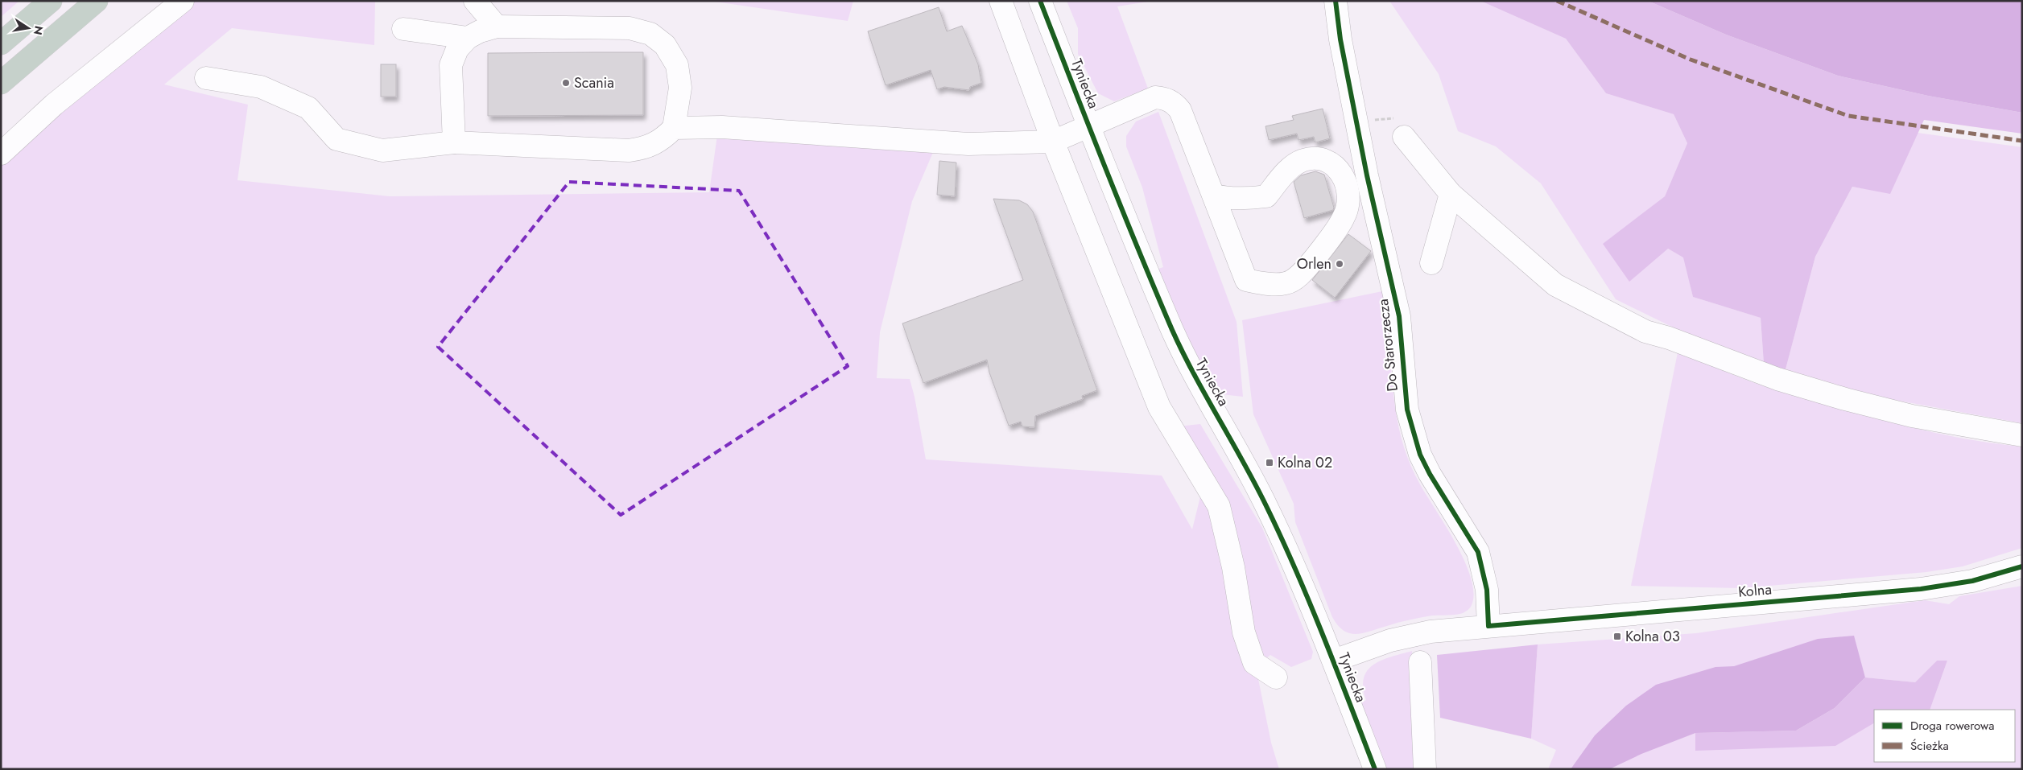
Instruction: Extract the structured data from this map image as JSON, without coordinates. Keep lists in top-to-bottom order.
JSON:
{
  "streets": {
    "street": ["Tyniecka", "Do Starorzecza", "Kolna"]
  },
  "crossings": [
    ["Do Starorzecza", "Kolna"]
  ],
  "places": {
    "other": ["Scania", "Orlen"],
    "transit": ["Kolna 02", "Kolna 03"]
  },
  "legend": ["Droga rowerowa", "Ścieżka"],
  "north": "right"
}
